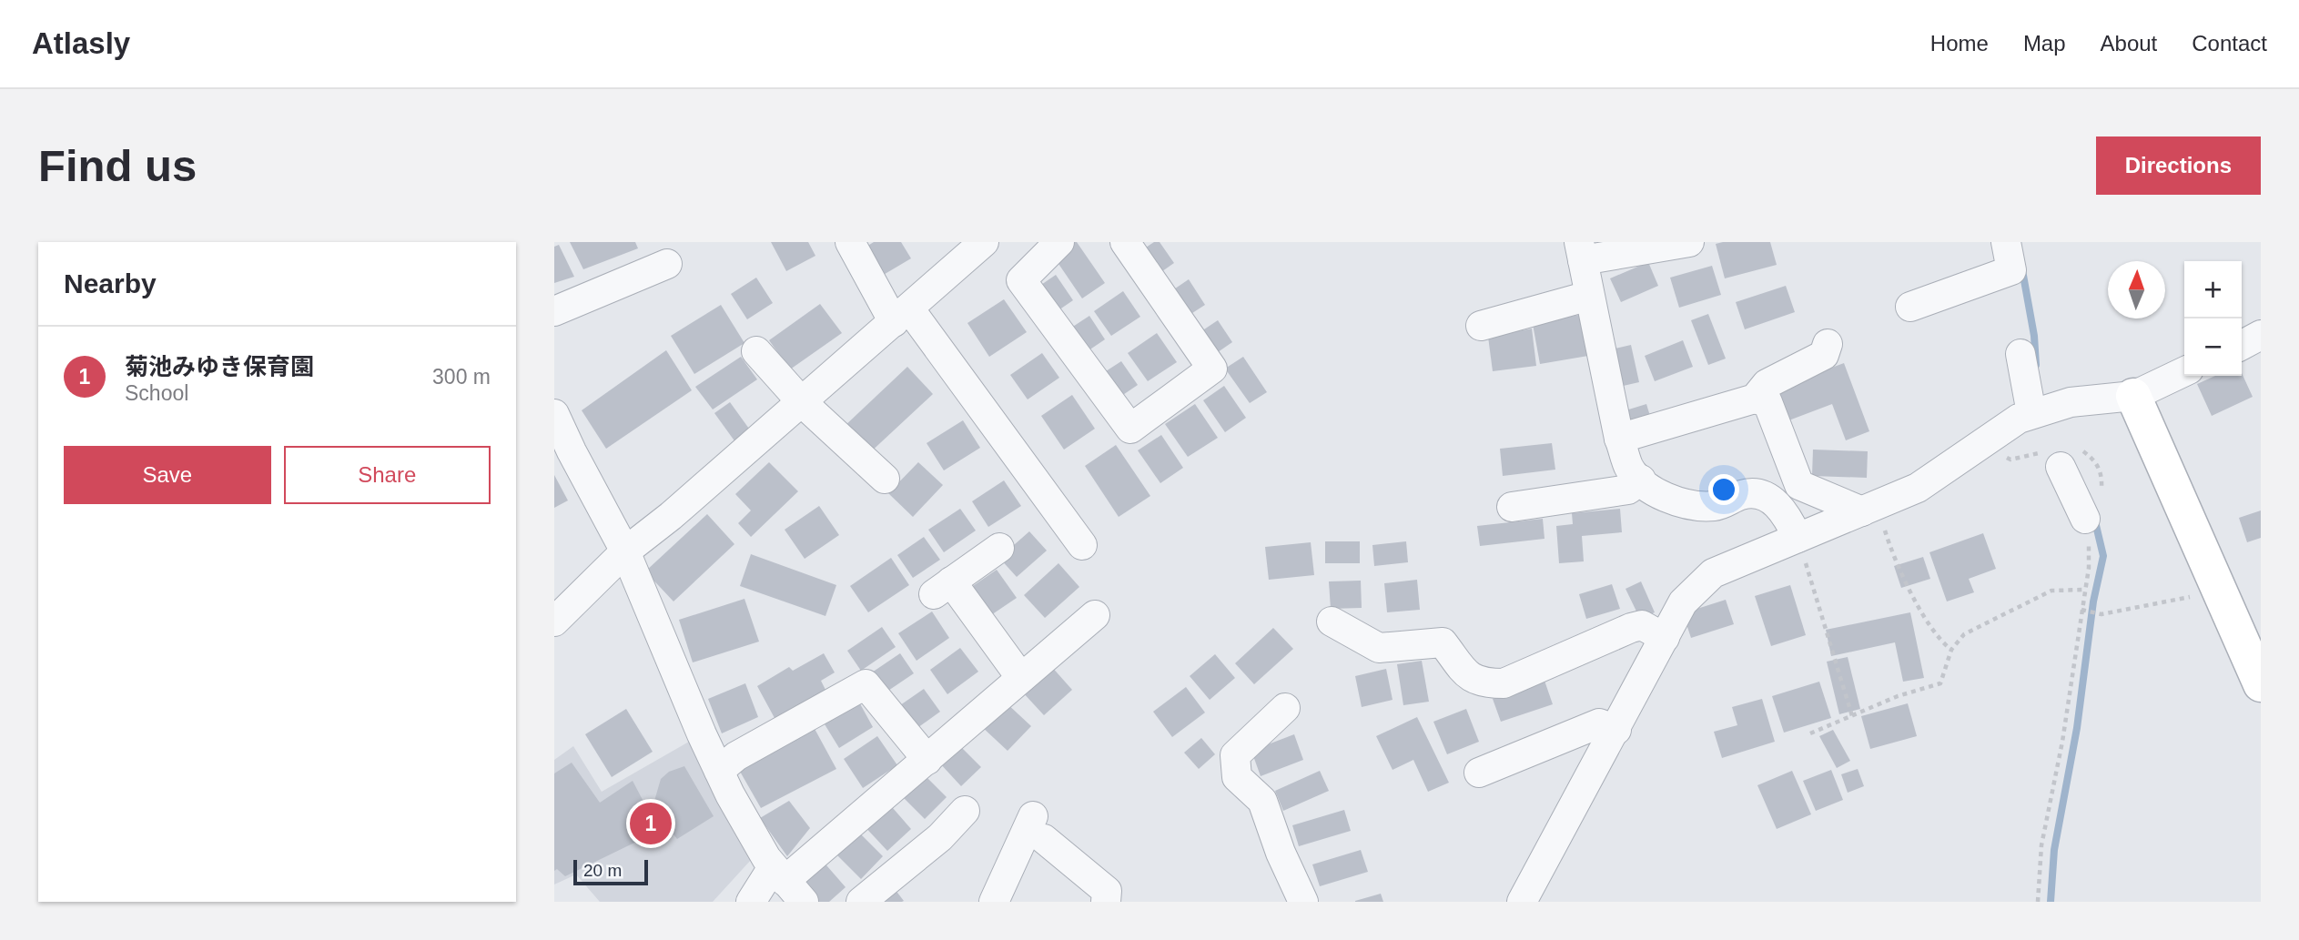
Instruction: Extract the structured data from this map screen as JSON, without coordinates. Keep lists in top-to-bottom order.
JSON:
{
  "scale_bar": "20 m",
  "north": "top",
  "page": {
    "header": "Atlasly",
    "nav": [
      "Home",
      "Map",
      "About",
      "Contact"
    ],
    "buttons": [
      "Directions",
      ["Save", "Share"]
    ],
    "title": "Find us",
    "heading": "Nearby",
    "map_buttons": ["+", "−"],
    "list": [
      {
        "mark": "1",
        "name": "菊池みゆき保育園",
        "note": "School",
        "value": "300 m"
      }
    ],
    "pins": "1",
    "scale": "20 m"
  }
}
